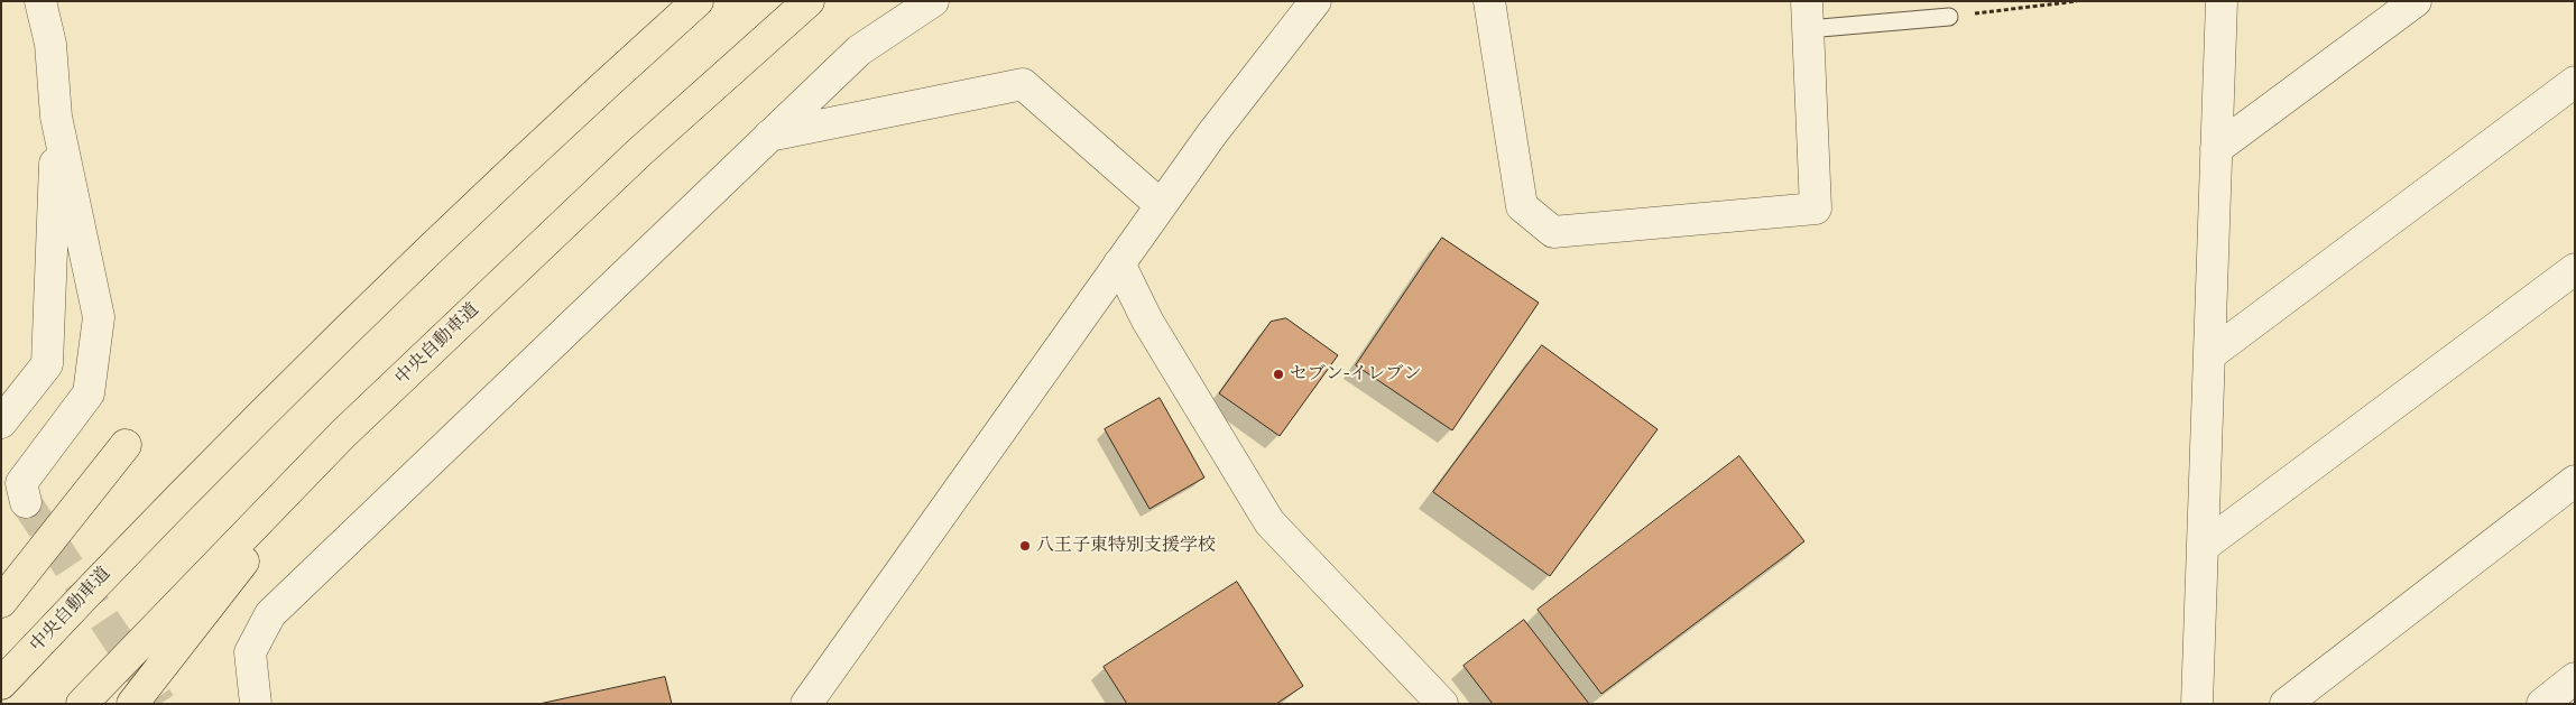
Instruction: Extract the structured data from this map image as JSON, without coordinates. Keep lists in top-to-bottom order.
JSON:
{
  "streets": {
    "highway": ["中央自動車道"]
  },
  "places": ["セブン-イレブン", "八王子東特別支援学校"]
}
